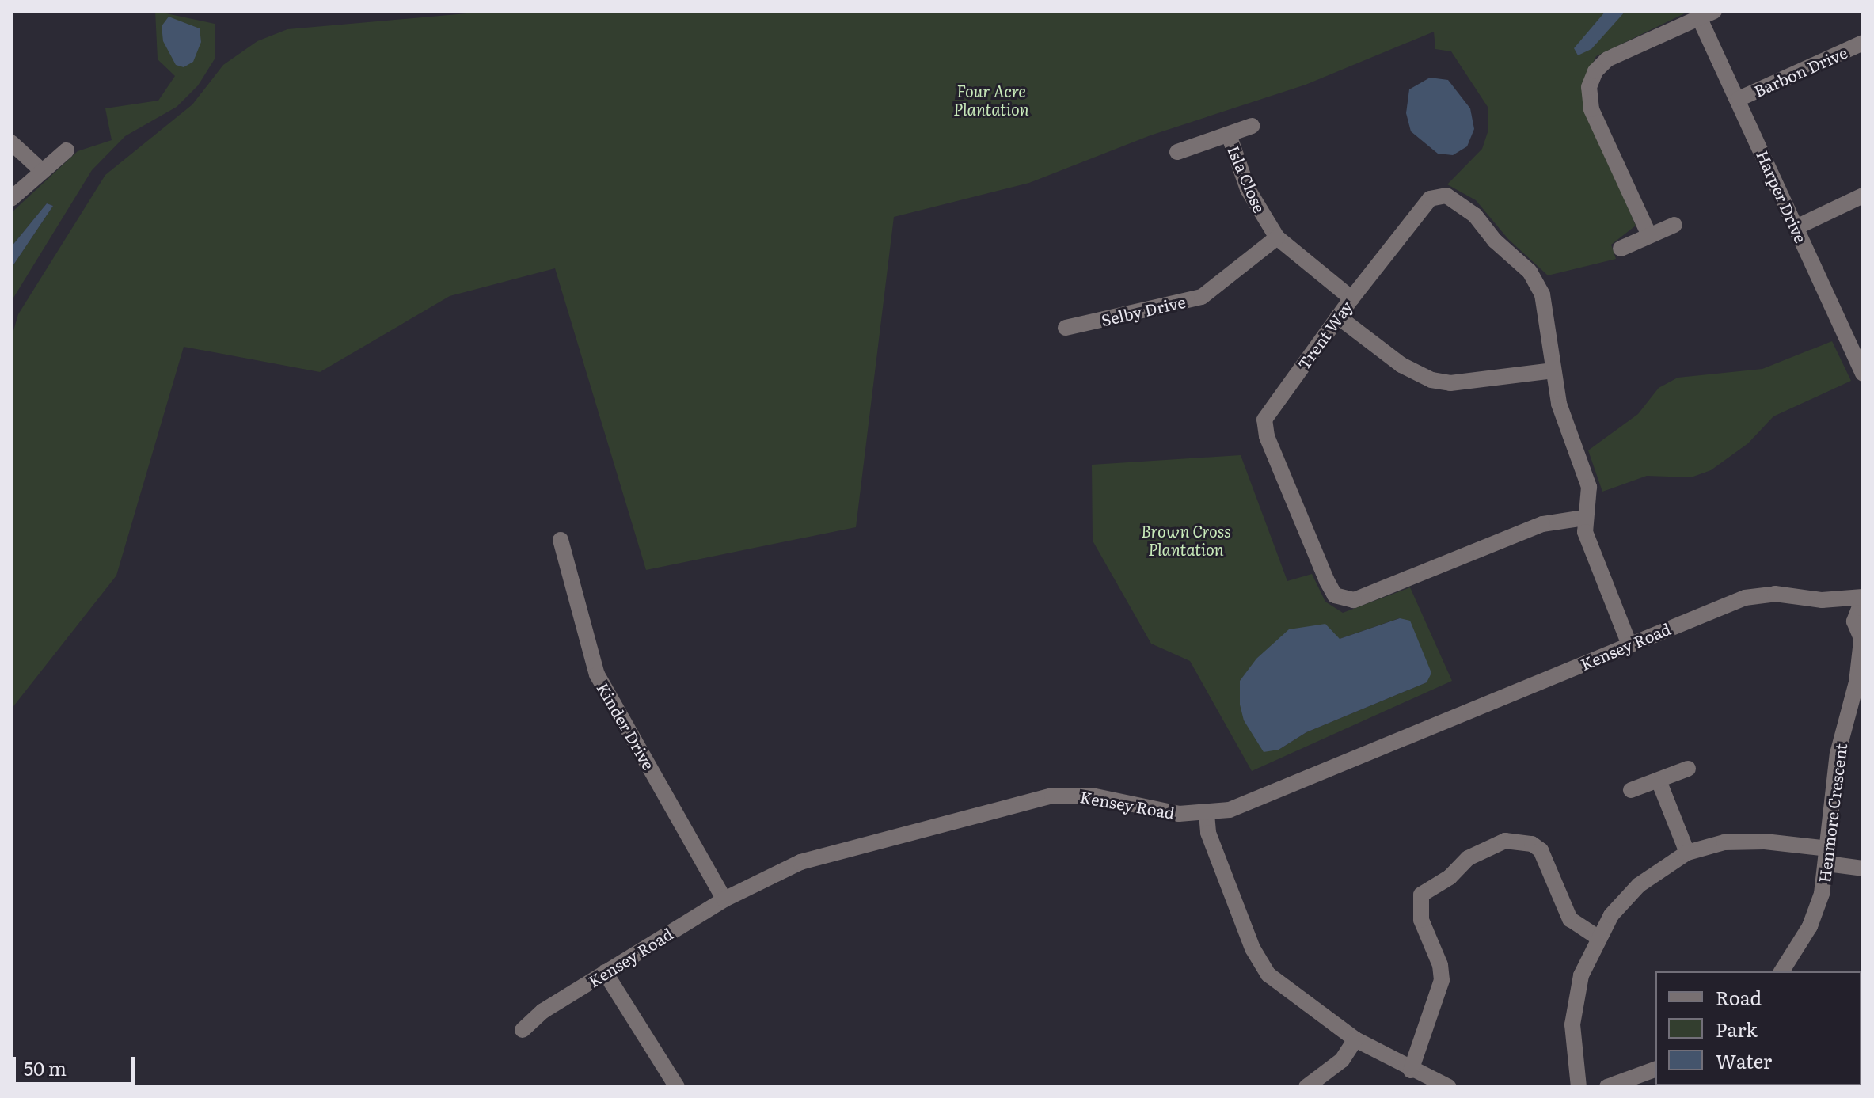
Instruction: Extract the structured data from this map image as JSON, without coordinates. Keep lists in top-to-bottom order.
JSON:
{
  "streets": {
    "street": [
      "Barbon Drive",
      "Isla Close",
      "Harper Drive",
      "Selby Drive",
      "Trent Way",
      "Kensey Road",
      "Kinder Drive",
      "Henmore Crescent"
    ]
  },
  "crossings": [
    ["Barbon Drive", "Harper Drive"],
    ["Isla Close", "Selby Drive"],
    ["Isla Close", "Trent Way"],
    ["Trent Way", "Kensey Road"],
    ["Kensey Road", "Kinder Drive"],
    ["Kensey Road", "Henmore Crescent"]
  ],
  "parks": ["Four Acre Plantation", "Brown Cross Plantation"],
  "legend": ["Road", "Park", "Water"],
  "scale_bar": "50 m"
}
